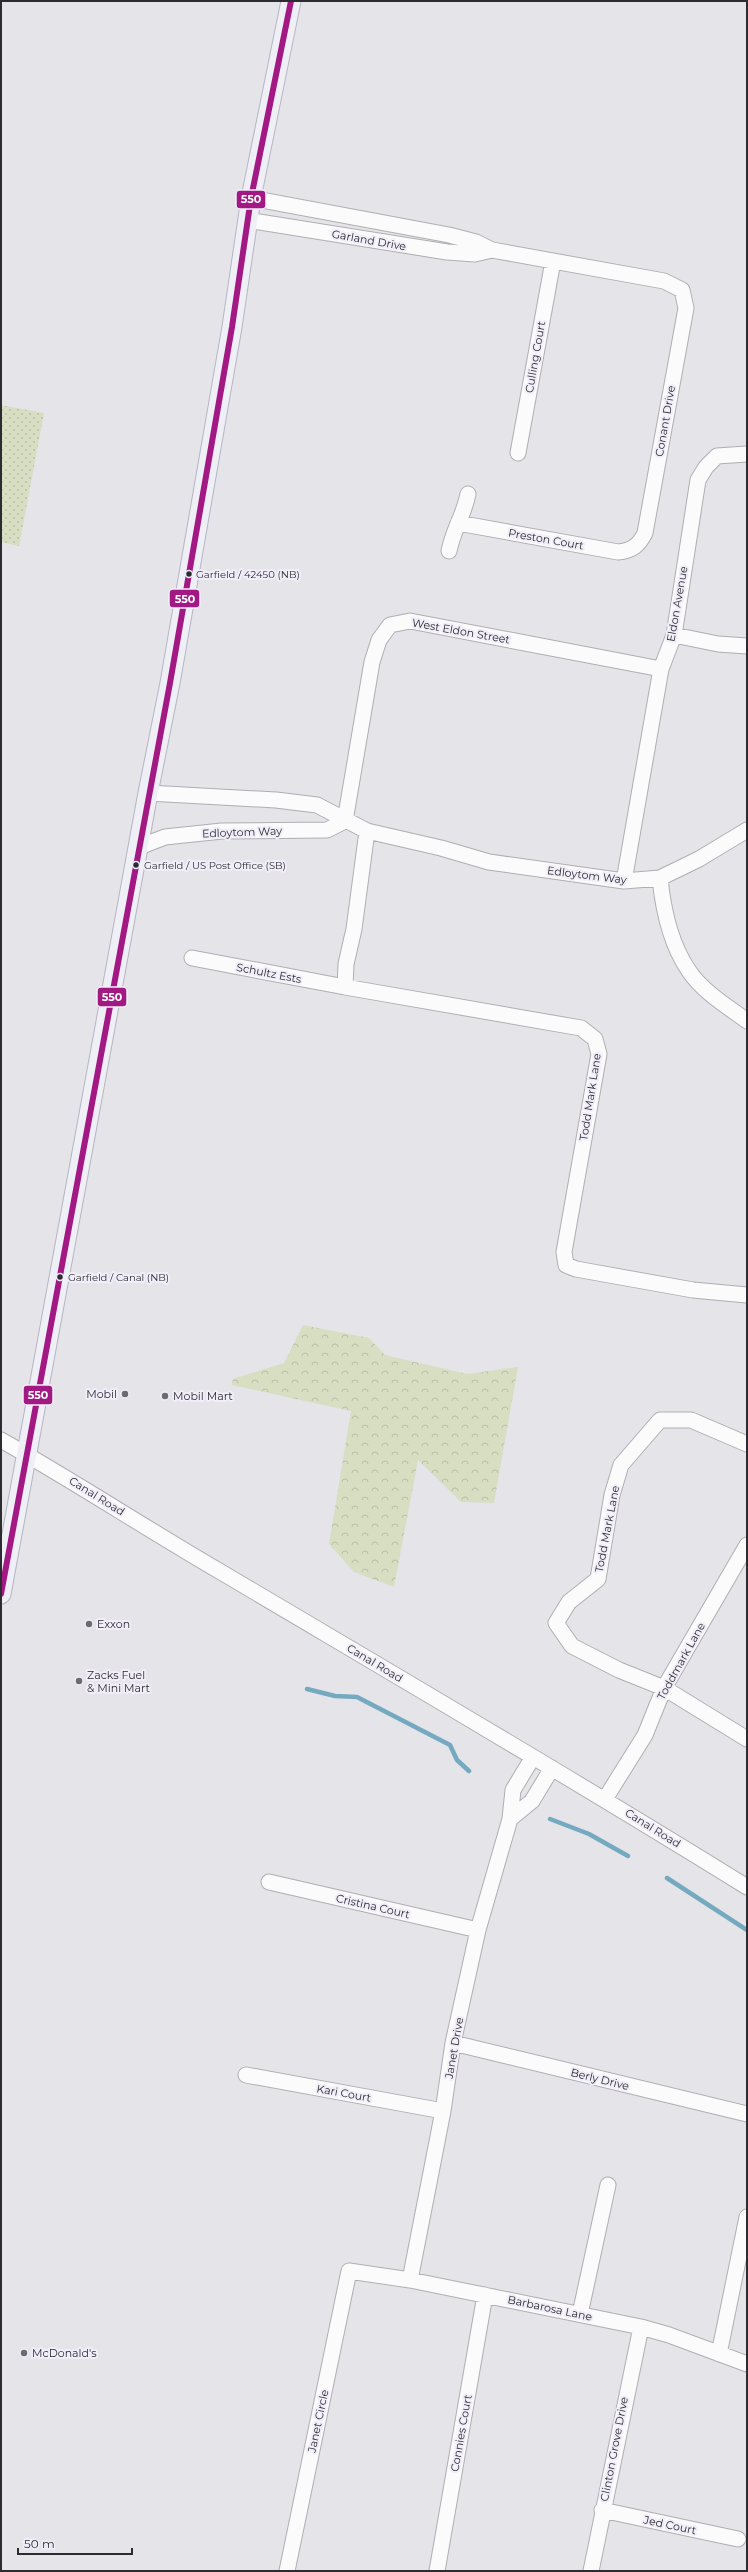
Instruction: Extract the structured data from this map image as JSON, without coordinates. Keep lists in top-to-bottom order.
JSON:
{
  "streets": {
    "street": [
      "Garland Drive",
      "Culling Court",
      "Conant Drive",
      "Preston Court",
      "Eldon Avenue",
      "West Eldon Street",
      "Edloytom Way",
      "Schultz Ests",
      "Todd Mark Lane",
      "Canal Road",
      "Toddmark Lane",
      "Cristina Court",
      "Janet Drive",
      "Berly Drive",
      "Kari Court",
      "Barbarosa Lane",
      "Janet Circle",
      "Connies Court",
      "Clinton Grove Drive",
      "Jed Court"
    ]
  },
  "crossings": [
    ["Garland Drive", "Culling Court"],
    ["Garland Drive", "Conant Drive"],
    ["Conant Drive", "Preston Court"],
    ["Eldon Avenue", "West Eldon Street"],
    ["Eldon Avenue", "Edloytom Way"],
    ["West Eldon Street", "Edloytom Way"],
    ["Schultz Ests", "Todd Mark Lane"],
    ["Todd Mark Lane", "Toddmark Lane"],
    ["Canal Road", "Toddmark Lane"],
    ["Canal Road", "Janet Drive"],
    ["Cristina Court", "Janet Drive"],
    ["Janet Drive", "Berly Drive"],
    ["Janet Drive", "Kari Court"],
    ["Janet Drive", "Barbarosa Lane"],
    ["Barbarosa Lane", "Janet Circle"],
    ["Barbarosa Lane", "Connies Court"],
    ["Barbarosa Lane", "Clinton Grove Drive"],
    ["Clinton Grove Drive", "Jed Court"]
  ],
  "places": [
    "Garfield / 42450 (NB)",
    "Garfield / US Post Office (SB)",
    "Garfield / Canal (NB)",
    "Mobil",
    "Mobil Mart",
    "Exxon",
    "Zacks Fuel & Mini Mart",
    "McDonald's"
  ],
  "lines": ["transit line 550"],
  "scale_bar": "50 m"
}
